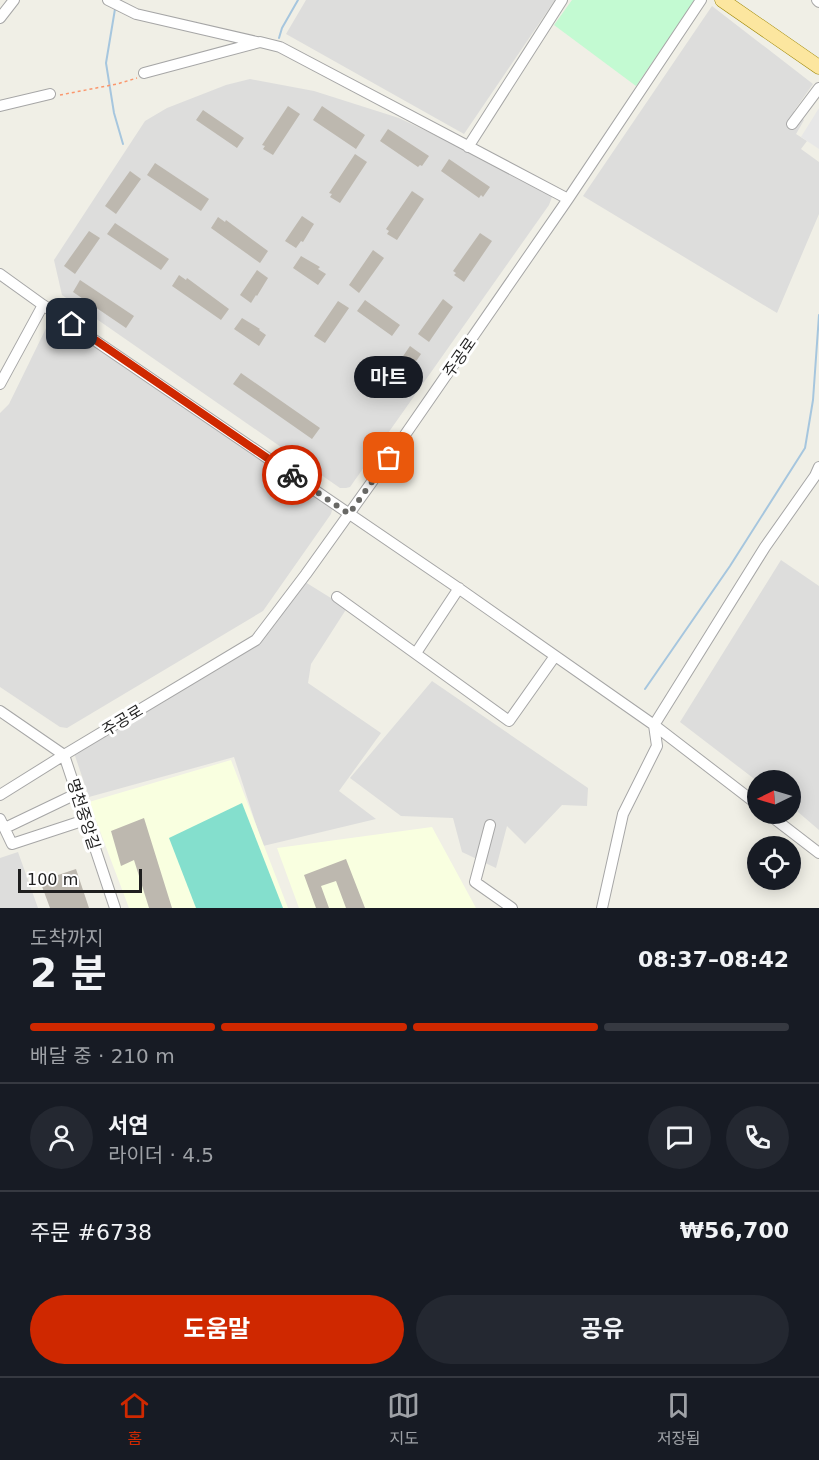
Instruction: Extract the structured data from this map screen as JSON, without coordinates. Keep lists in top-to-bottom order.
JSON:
{
  "streets": {
    "street": ["주공로", "명천중앙길"]
  },
  "crossings": [
    ["주공로", "명천중앙길"]
  ],
  "places": ["마트"],
  "scale_bar": "100 m",
  "north": "left",
  "page": {
    "bubble": "마트",
    "scale": "100 m",
    "heading": ["2 분", "도착까지", "08:37–08:42"],
    "panel": [
      "서연",
      "라이더 · 4.5",
      "주문 #6738",
      "₩56,700"
    ],
    "bar": "배달 중 · 210 m",
    "buttons": ["도움말", "공유"],
    "tabs": ["홈", "지도", "저장됨"]
  }
}
